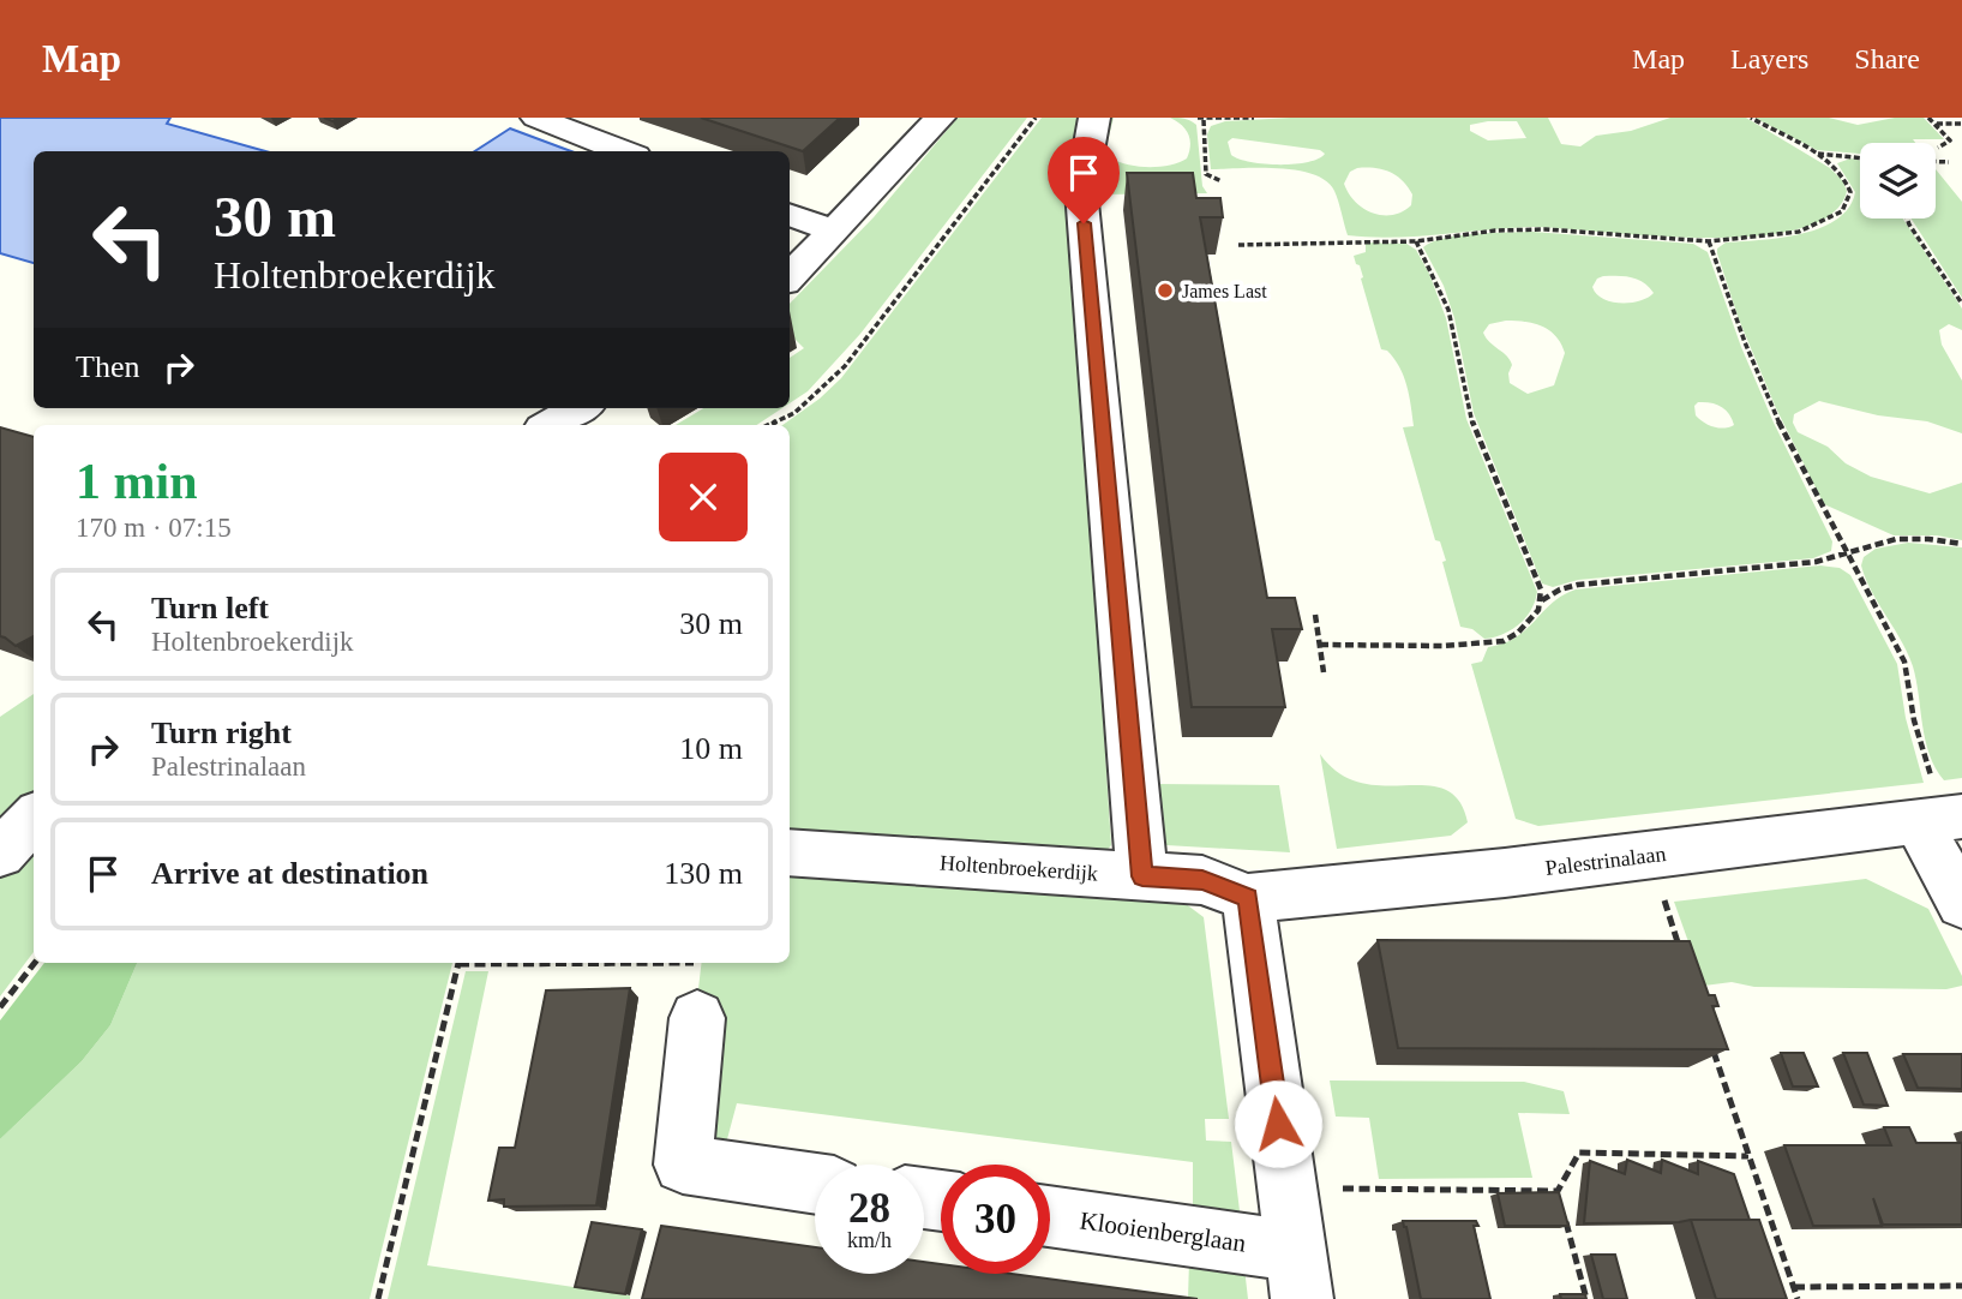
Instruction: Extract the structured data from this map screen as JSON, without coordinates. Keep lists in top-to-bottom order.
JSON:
{
  "streets": {
    "street": ["Palestrinalaan", "Holtenbroekerdijk", "Klooienberglaan"]
  },
  "crossings": [
    ["Palestrinalaan", "Holtenbroekerdijk"],
    ["Palestrinalaan", "Klooienberglaan"],
    ["Holtenbroekerdijk", "Klooienberglaan"]
  ],
  "places": ["James Last"],
  "page": {
    "header": "Map",
    "nav": ["Map", "Layers", "Share"],
    "turn": ["30 m", "Holtenbroekerdijk"],
    "then": "Then",
    "heading": ["1 min", "170 m · 07:15"],
    "list": [
      {
        "name": "Turn left",
        "note": "Holtenbroekerdijk",
        "value": "30 m"
      },
      {
        "name": "Turn right",
        "note": "Palestrinalaan",
        "value": "10 m"
      },
      {
        "name": "Arrive at destination",
        "value": "130 m"
      }
    ],
    "speed": "28 km/h",
    "limit": "30"
  }
}
